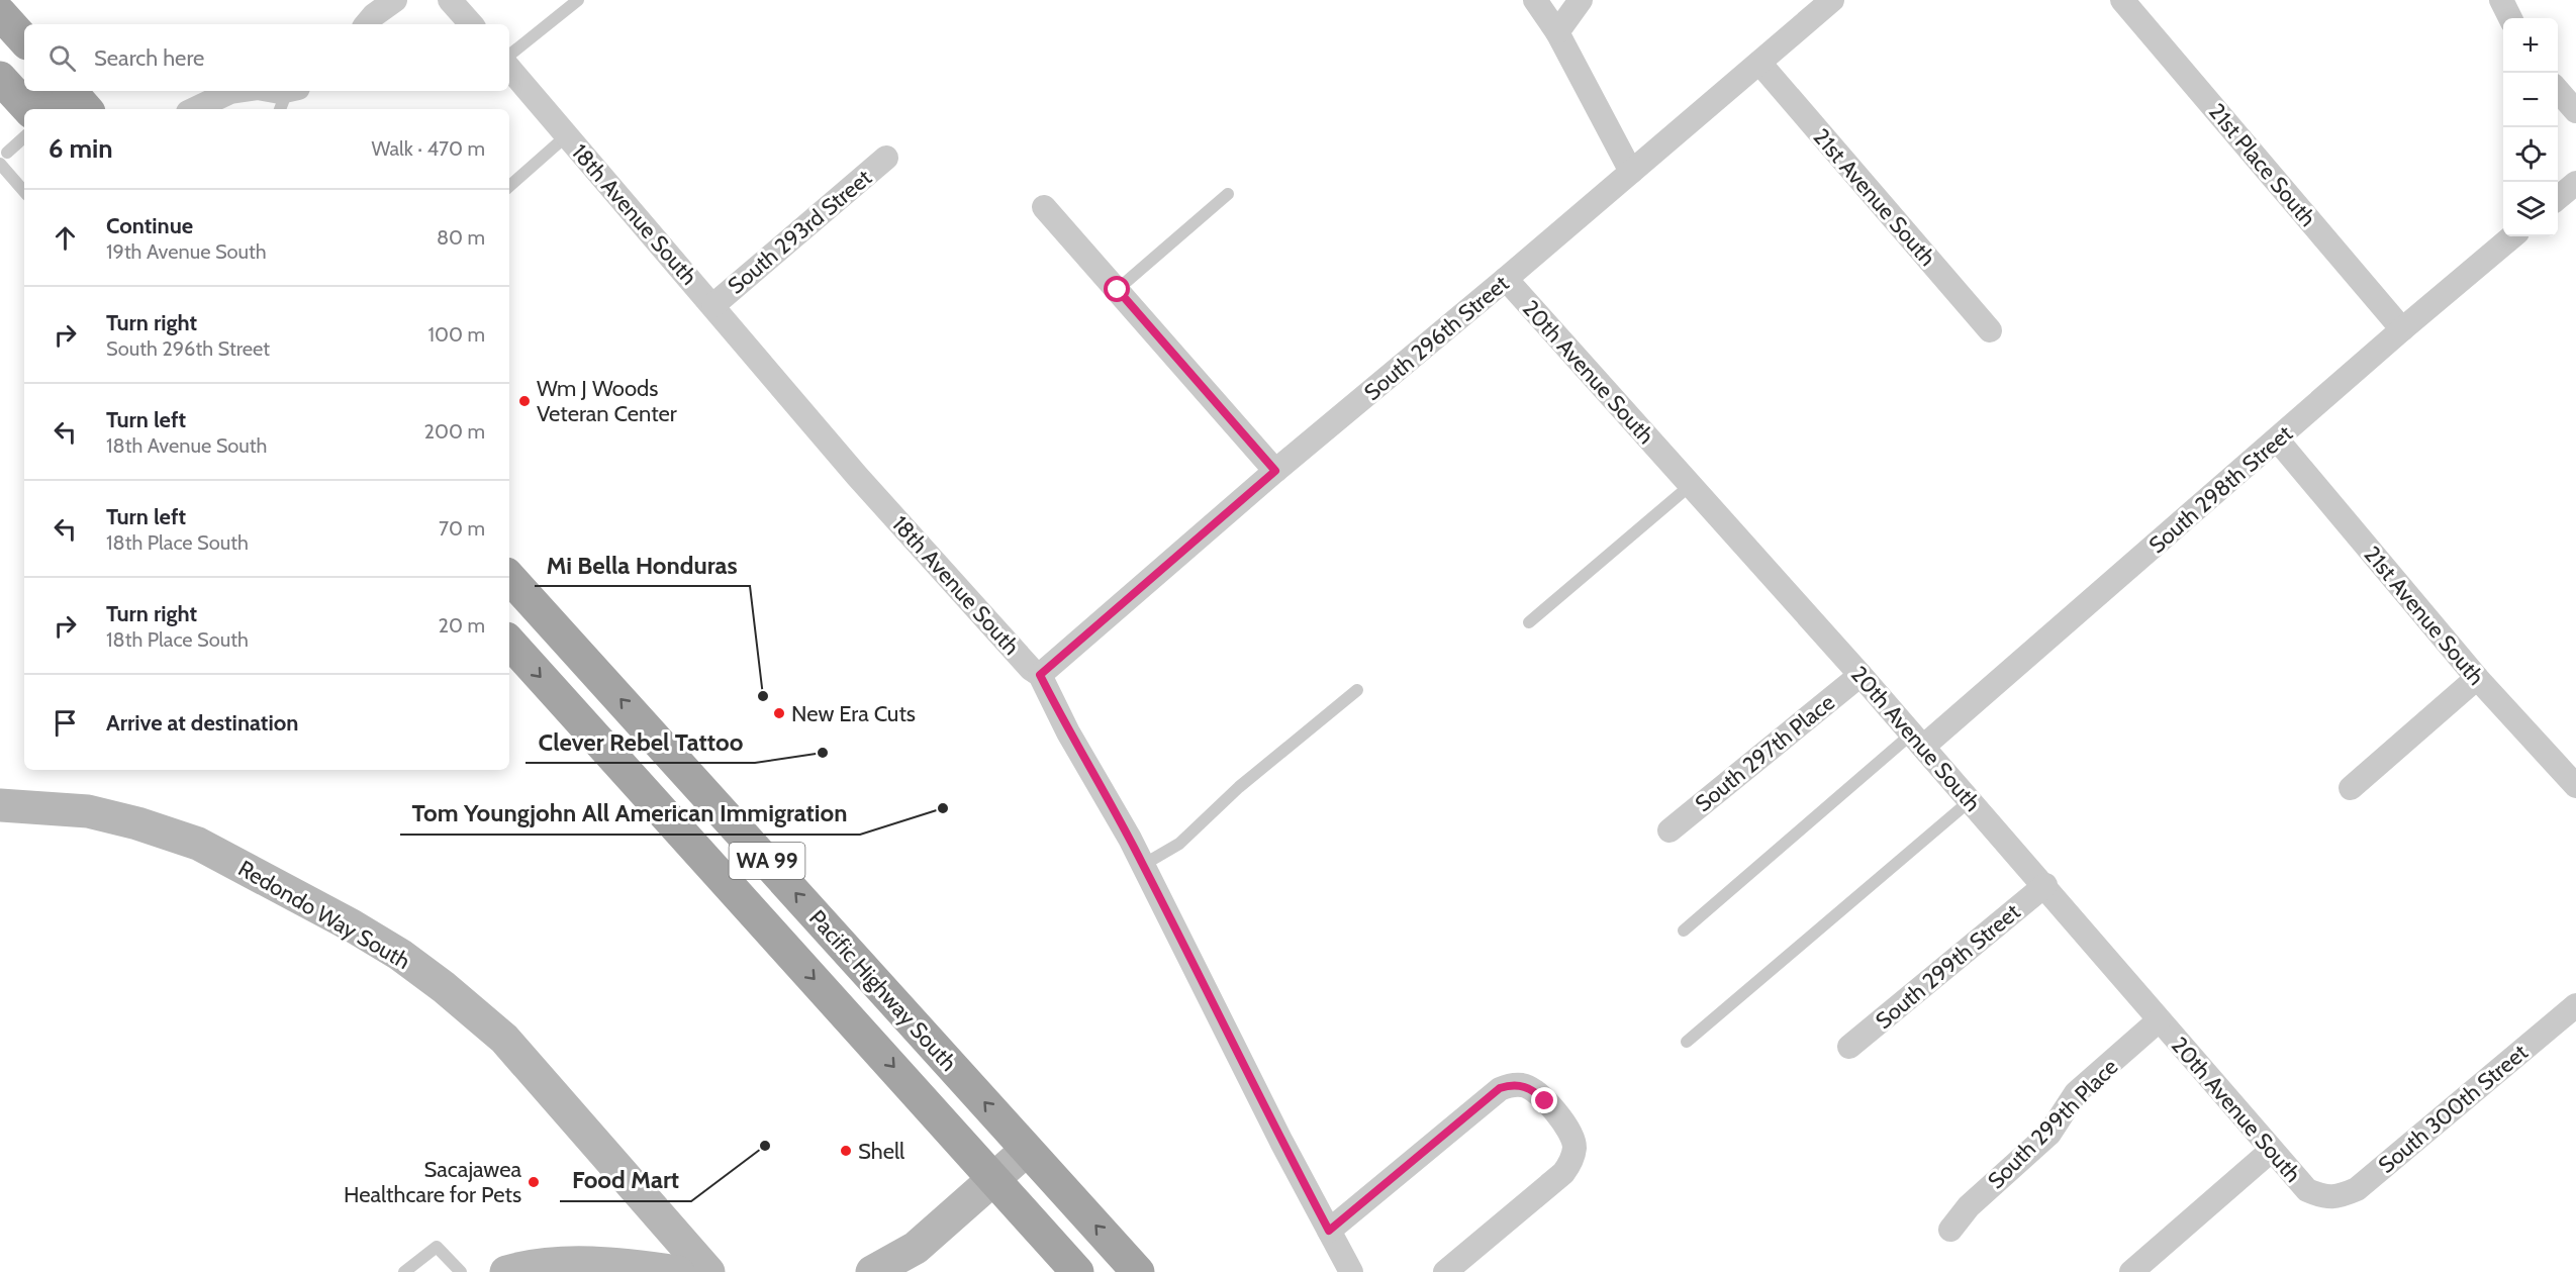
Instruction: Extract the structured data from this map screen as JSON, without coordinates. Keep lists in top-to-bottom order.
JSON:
{
  "streets": {
    "main road": ["WA 99", "Pacific Highway South"],
    "street": [
      "21st Place South",
      "21st Avenue South",
      "18th Avenue South",
      "South 293rd Street",
      "South 296th Street",
      "20th Avenue South",
      "South 298th Street",
      "South 297th Place",
      "Redondo Way South",
      "South 299th Street",
      "South 300th Street",
      "South 299th Place"
    ]
  },
  "crossings": [
    ["21st Place South", "South 298th Street"],
    ["21st Avenue South", "South 296th Street"],
    ["21st Avenue South", "South 298th Street"],
    ["18th Avenue South", "South 293rd Street"],
    ["18th Avenue South", "South 296th Street"],
    ["South 296th Street", "20th Avenue South"],
    ["20th Avenue South", "South 298th Street"],
    ["20th Avenue South", "South 297th Place"],
    ["20th Avenue South", "South 299th Street"],
    ["20th Avenue South", "South 300th Street"],
    ["20th Avenue South", "South 299th Place"]
  ],
  "places": [
    "Wm J Woods Veteran Center",
    "Mi Bella Honduras",
    "New Era Cuts",
    "Clever Rebel Tattoo",
    "Tom Youngjohn All American Immigration",
    "Food Mart",
    "Shell",
    "Sacajawea Healthcare for Pets"
  ],
  "page": {
    "map_buttons": ["+", "−"],
    "search": "Search here",
    "heading": ["6 min", "Walk · 470 m"],
    "list": [
      ["Continue", "19th Avenue South", "80 m"],
      ["Turn right", "South 296th Street", "100 m"],
      ["Turn left", "18th Avenue South", "200 m"],
      ["Turn left", "18th Place South", "70 m"],
      ["Turn right", "18th Place South", "20 m"],
      "Arrive at destination"
    ]
  }
}
